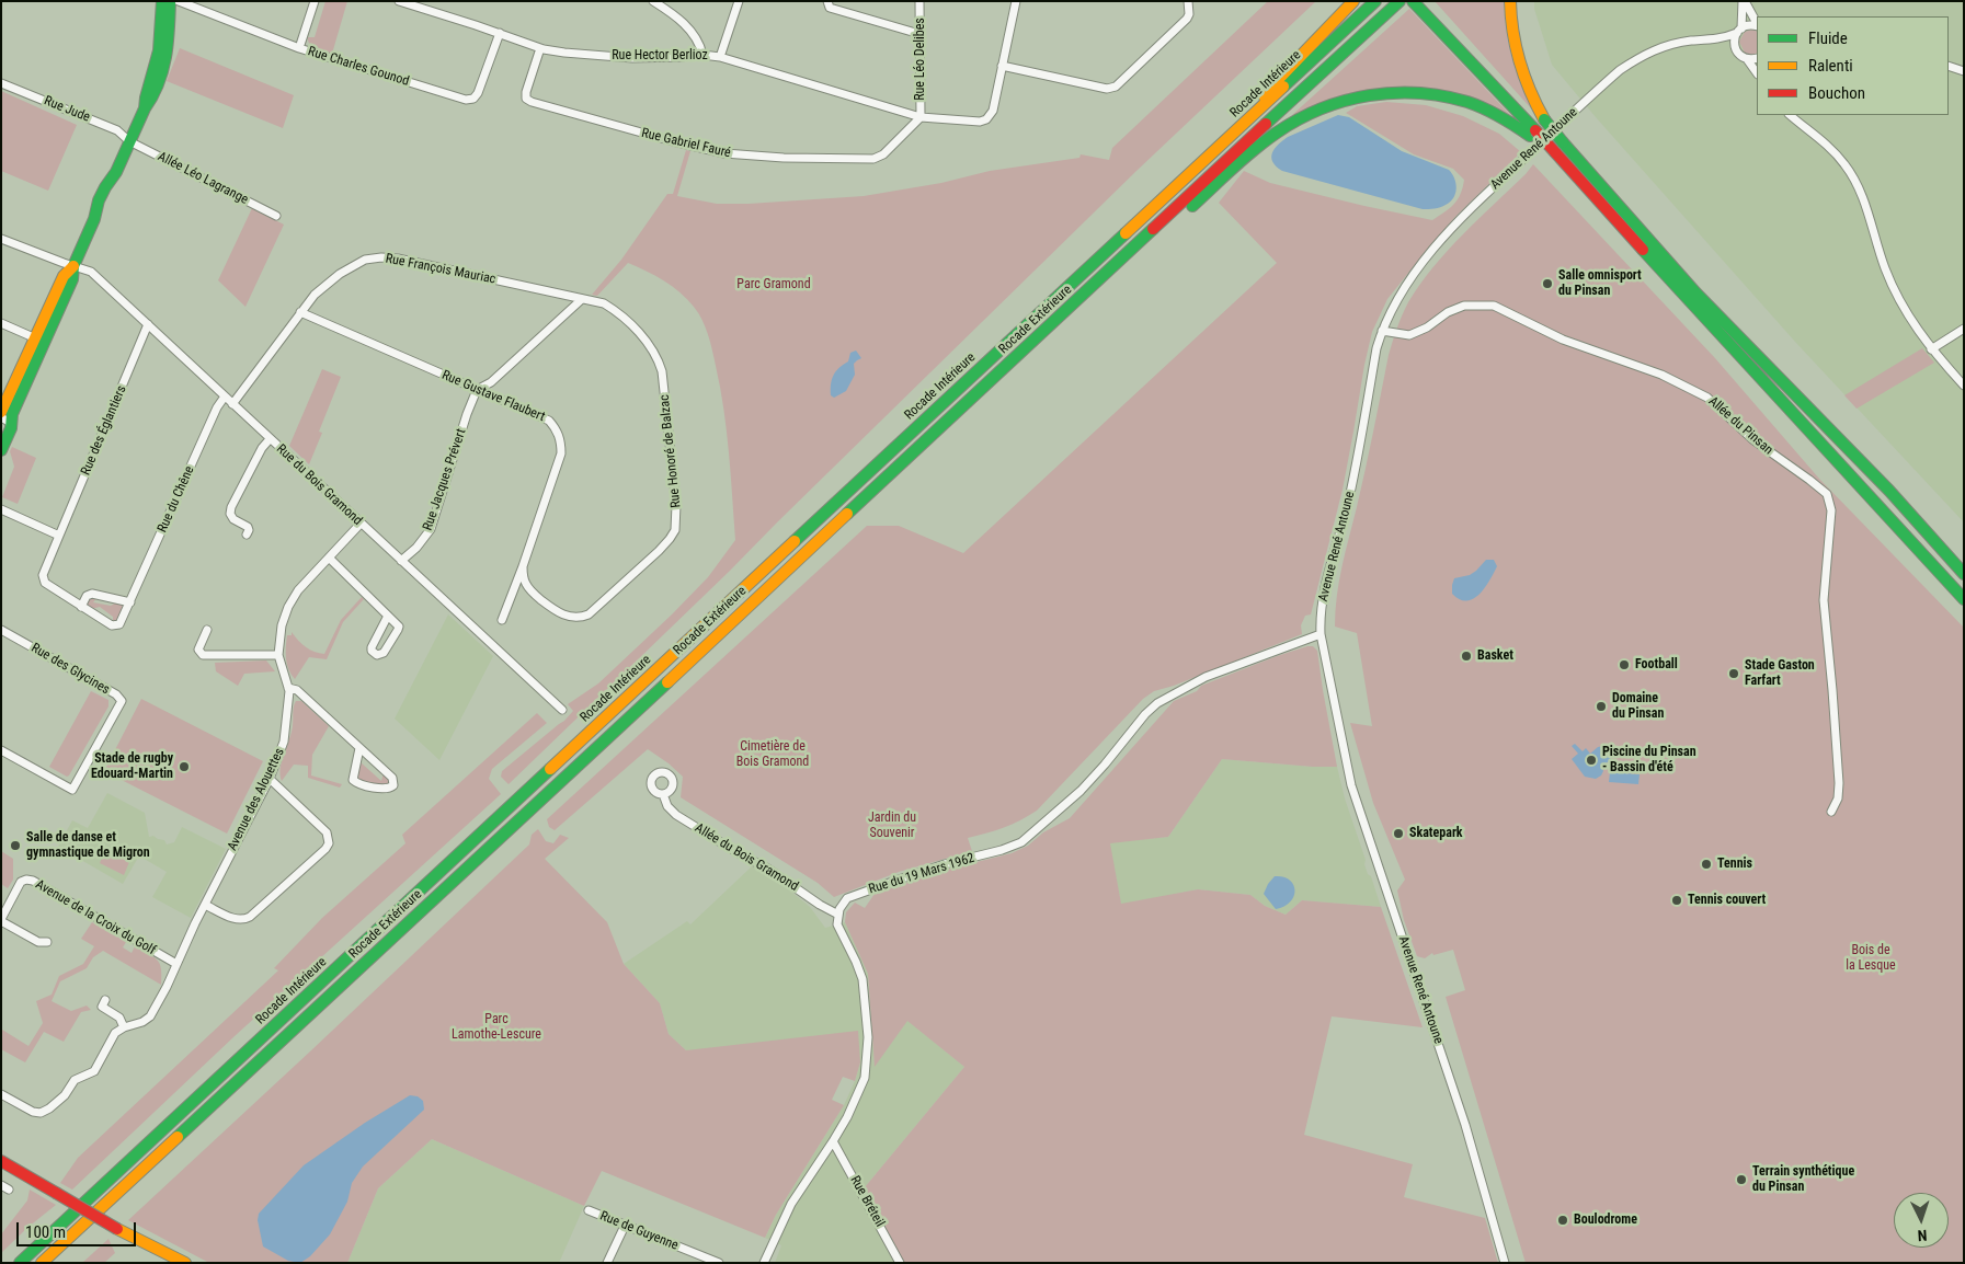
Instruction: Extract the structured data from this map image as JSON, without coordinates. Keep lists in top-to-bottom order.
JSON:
{
  "streets": {
    "main road": ["Rocade Intérieure", "Rocade Extérieure"],
    "street": [
      "Rue Hector Berlioz",
      "Rue Léo Delibes",
      "Rue Charles Gounod",
      "Rue Jude",
      "Rue Gabriel Fauré",
      "Avenue René Antoune",
      "Allée Léo Lagrange",
      "Rue François Mauriac",
      "Rue Gustave Flaubert",
      "Allée du Pinsan",
      "Rue des Églantiers",
      "Rue Honoré de Balzac",
      "Rue Jacques Prévert",
      "Rue du Bois Gramond",
      "Rue du Chêne",
      "Rue des Glycines",
      "Avenue des Alouettes",
      "Allée du Bois Gramond",
      "Rue du 19 Mars 1962",
      "Avenue de la Croix du Golf",
      "Rue Bréteil",
      "Rue de Guyenne"
    ]
  },
  "crossings": [
    ["Rue Hector Berlioz", "Rue Léo Delibes"],
    ["Rue Hector Berlioz", "Rue Charles Gounod"],
    ["Rue Hector Berlioz", "Rue Gabriel Fauré"],
    ["Rue Léo Delibes", "Rue Gabriel Fauré"],
    ["Rue Jude", "Allée Léo Lagrange"],
    ["Avenue René Antoune", "Allée du Pinsan"],
    ["Avenue René Antoune", "Rue du 19 Mars 1962"],
    ["Rue François Mauriac", "Rue Gustave Flaubert"],
    ["Rue François Mauriac", "Rue Honoré de Balzac"],
    ["Rue François Mauriac", "Rue du Bois Gramond"],
    ["Rue Gustave Flaubert", "Rue Honoré de Balzac"],
    ["Rue Gustave Flaubert", "Rue Jacques Prévert"],
    ["Rue des Églantiers", "Rue du Bois Gramond"],
    ["Rue des Églantiers", "Rue du Chêne"],
    ["Rue Jacques Prévert", "Rue du Bois Gramond"],
    ["Rue du Bois Gramond", "Rue du Chêne"],
    ["Rue du Bois Gramond", "Avenue des Alouettes"],
    ["Avenue des Alouettes", "Avenue de la Croix du Golf"],
    ["Allée du Bois Gramond", "Rue du 19 Mars 1962"]
  ],
  "parks": [
    "Parc Gramond",
    "Cimetière de Bois Gramond",
    "Jardin du Souvenir",
    "Bois de la Lesque",
    "Parc Lamothe-Lescure"
  ],
  "places": [
    "Salle omnisport du Pinsan",
    "Basket",
    "Football",
    "Stade Gaston Farfart",
    "Domaine du Pinsan",
    "Piscine du Pinsan - Bassin d'été",
    "Stade de rugby Edouard-Martin",
    "Skatepark",
    "Salle de danse et gymnastique de Migron",
    "Tennis",
    "Tennis couvert",
    "Terrain synthétique du Pinsan",
    "Boulodrome"
  ],
  "legend": ["Fluide", "Ralenti", "Bouchon"],
  "scale_bar": "100 m",
  "north": "bottom"
}
